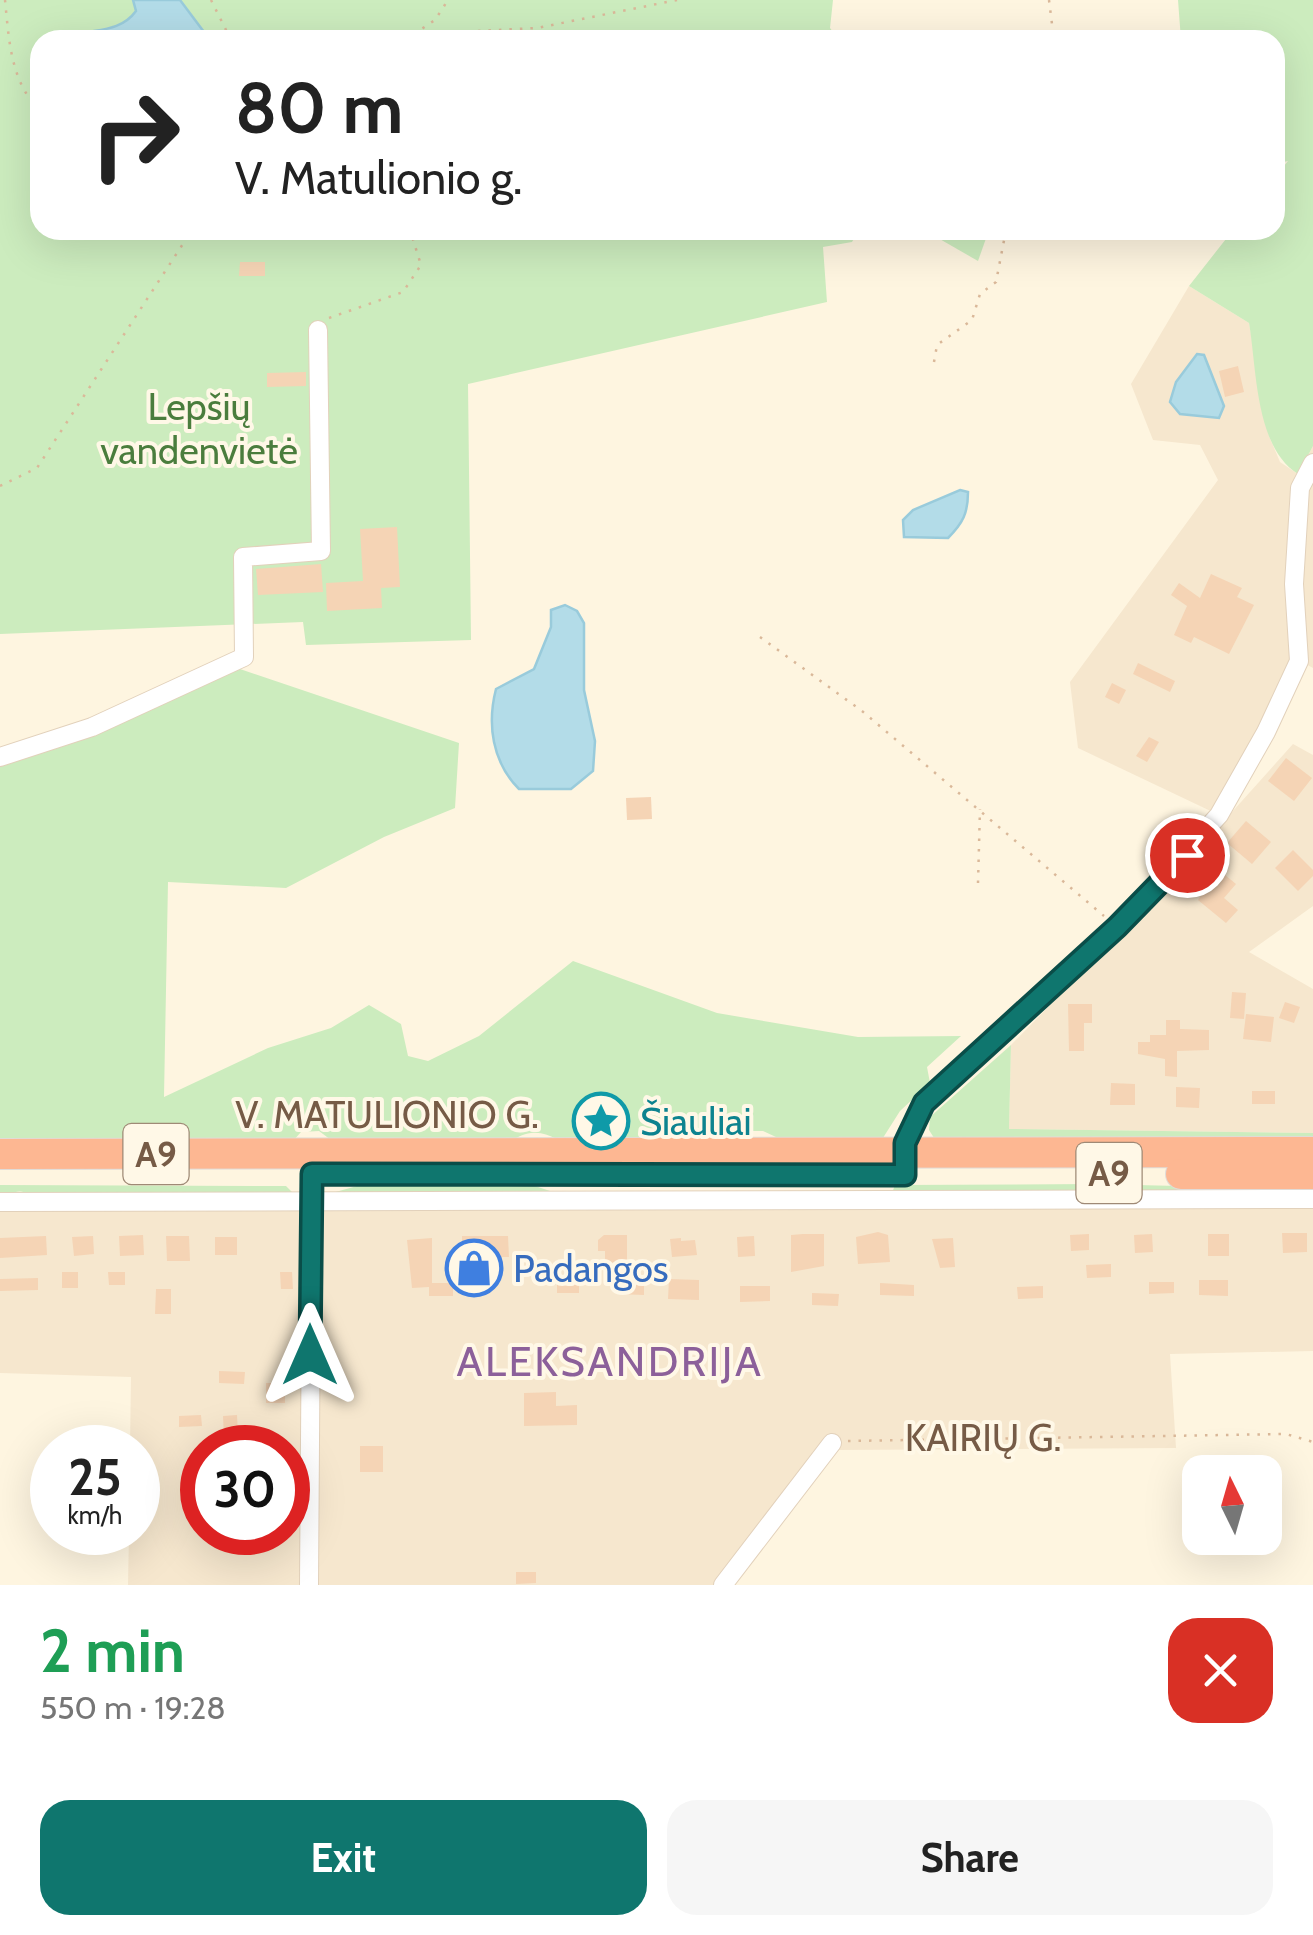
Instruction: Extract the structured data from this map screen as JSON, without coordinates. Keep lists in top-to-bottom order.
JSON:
{
  "streets": {
    "highway": ["V. MATULIONIO G.", "A9"],
    "path": ["KAIRIŲ G."]
  },
  "districts": ["ALEKSANDRIJA"],
  "parks": ["Lepšių vandenvietė"],
  "places": {
    "place": ["Šiauliai"],
    "shop": ["Padangos"]
  },
  "north": "top",
  "page": {
    "turn": ["80 m", "V. Matulionio g."],
    "speed": "25 km/h",
    "limit": "30",
    "heading": ["2 min", "550 m · 19:28"],
    "buttons": ["Exit", "Share"]
  }
}
